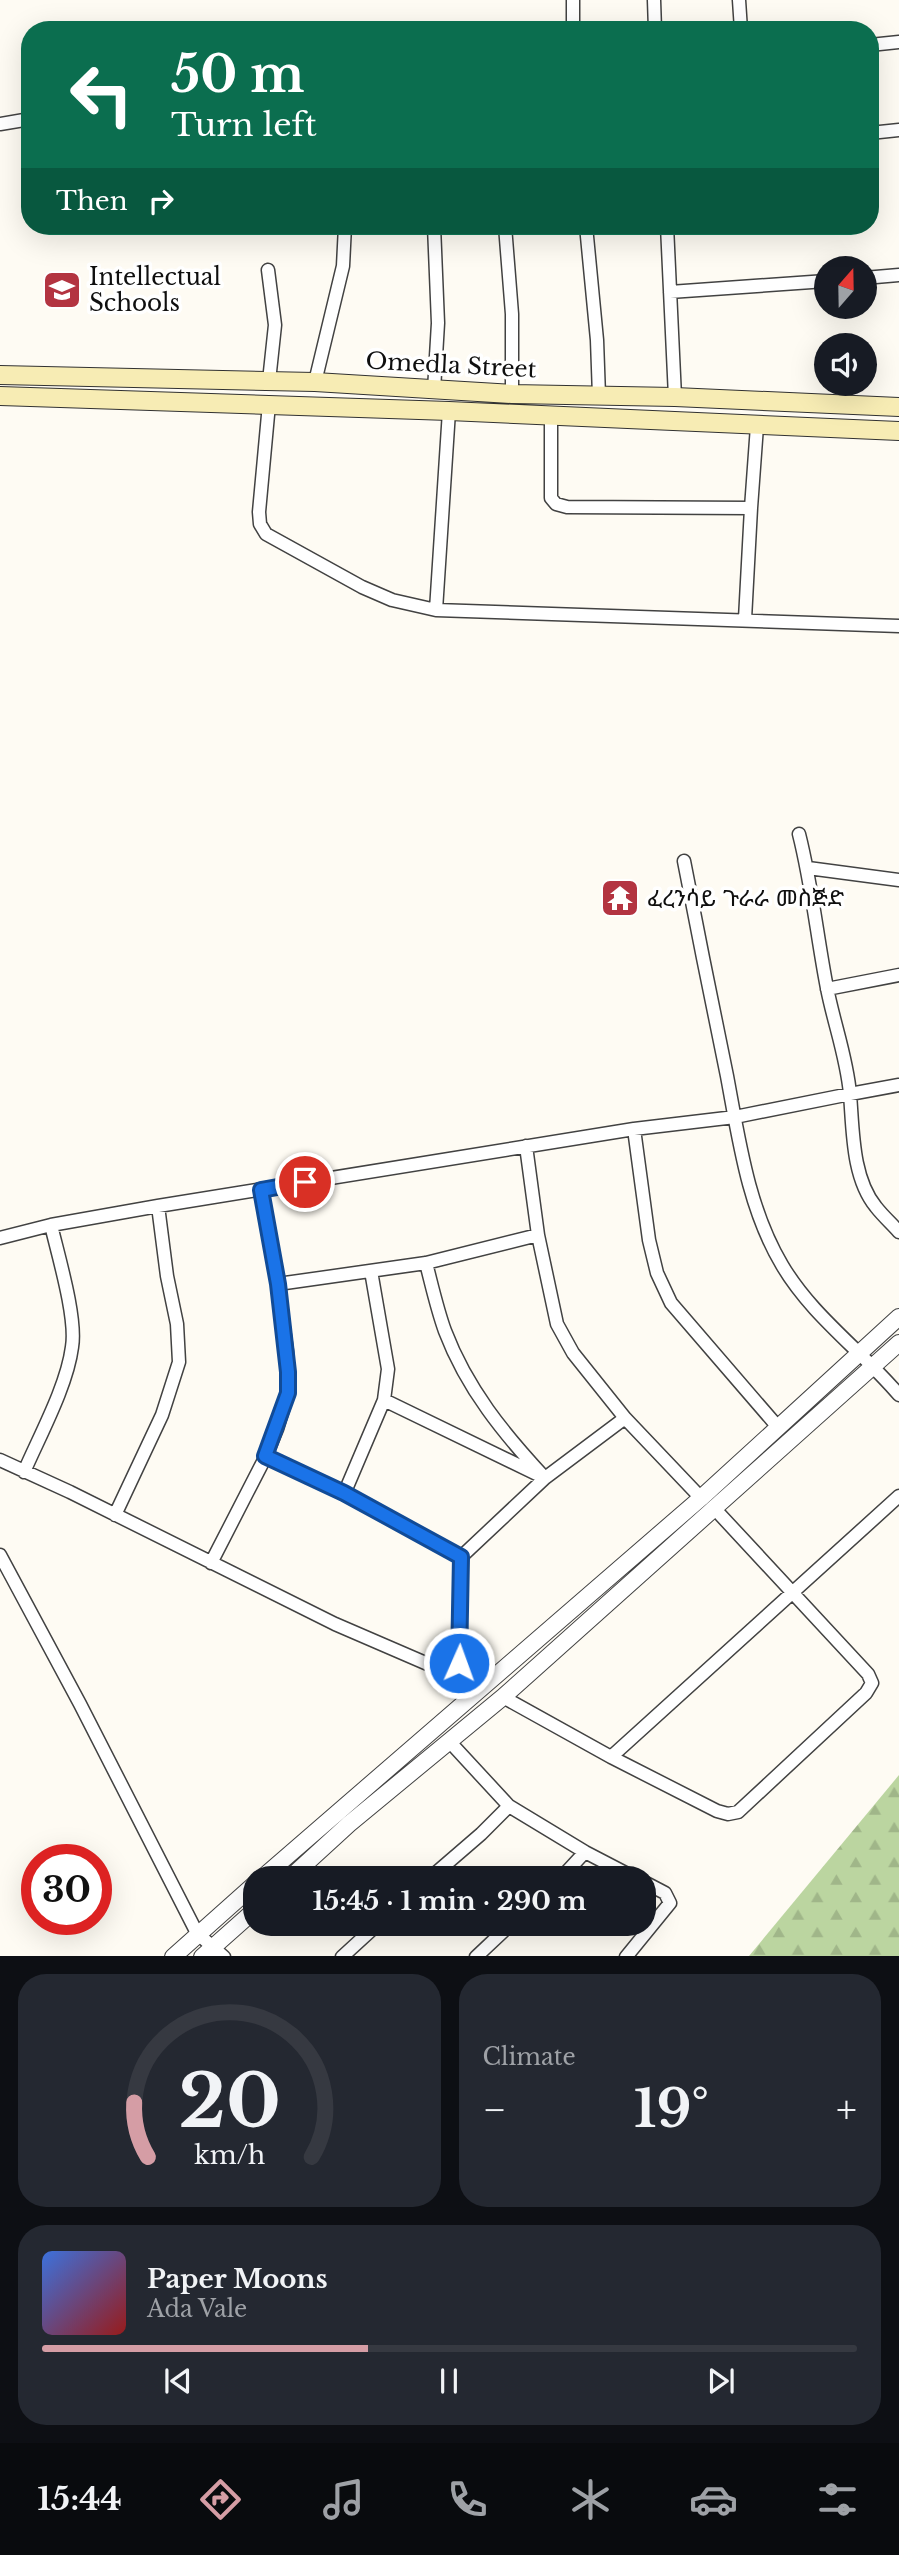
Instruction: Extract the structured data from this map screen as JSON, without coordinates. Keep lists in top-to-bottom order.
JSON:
{
  "streets": {
    "main road": ["Omedla Street"]
  },
  "places": {
    "school or university": ["Intellectual Schools"],
    "temple": ["ፈረንሳይ ጉራራ መስጅድ"]
  },
  "north": "top",
  "page": {
    "turn": ["50 m", "Turn left"],
    "then": "Then",
    "limit": "30",
    "trip": "15:45 · 1 min · 290 m",
    "tile": "Climate",
    "heat": ["−", "19°", "+"],
    "song": ["Paper Moons", "Ada Vale"],
    "tabs": "15:44",
    "gauge": ["20", "km/h"]
  }
}
